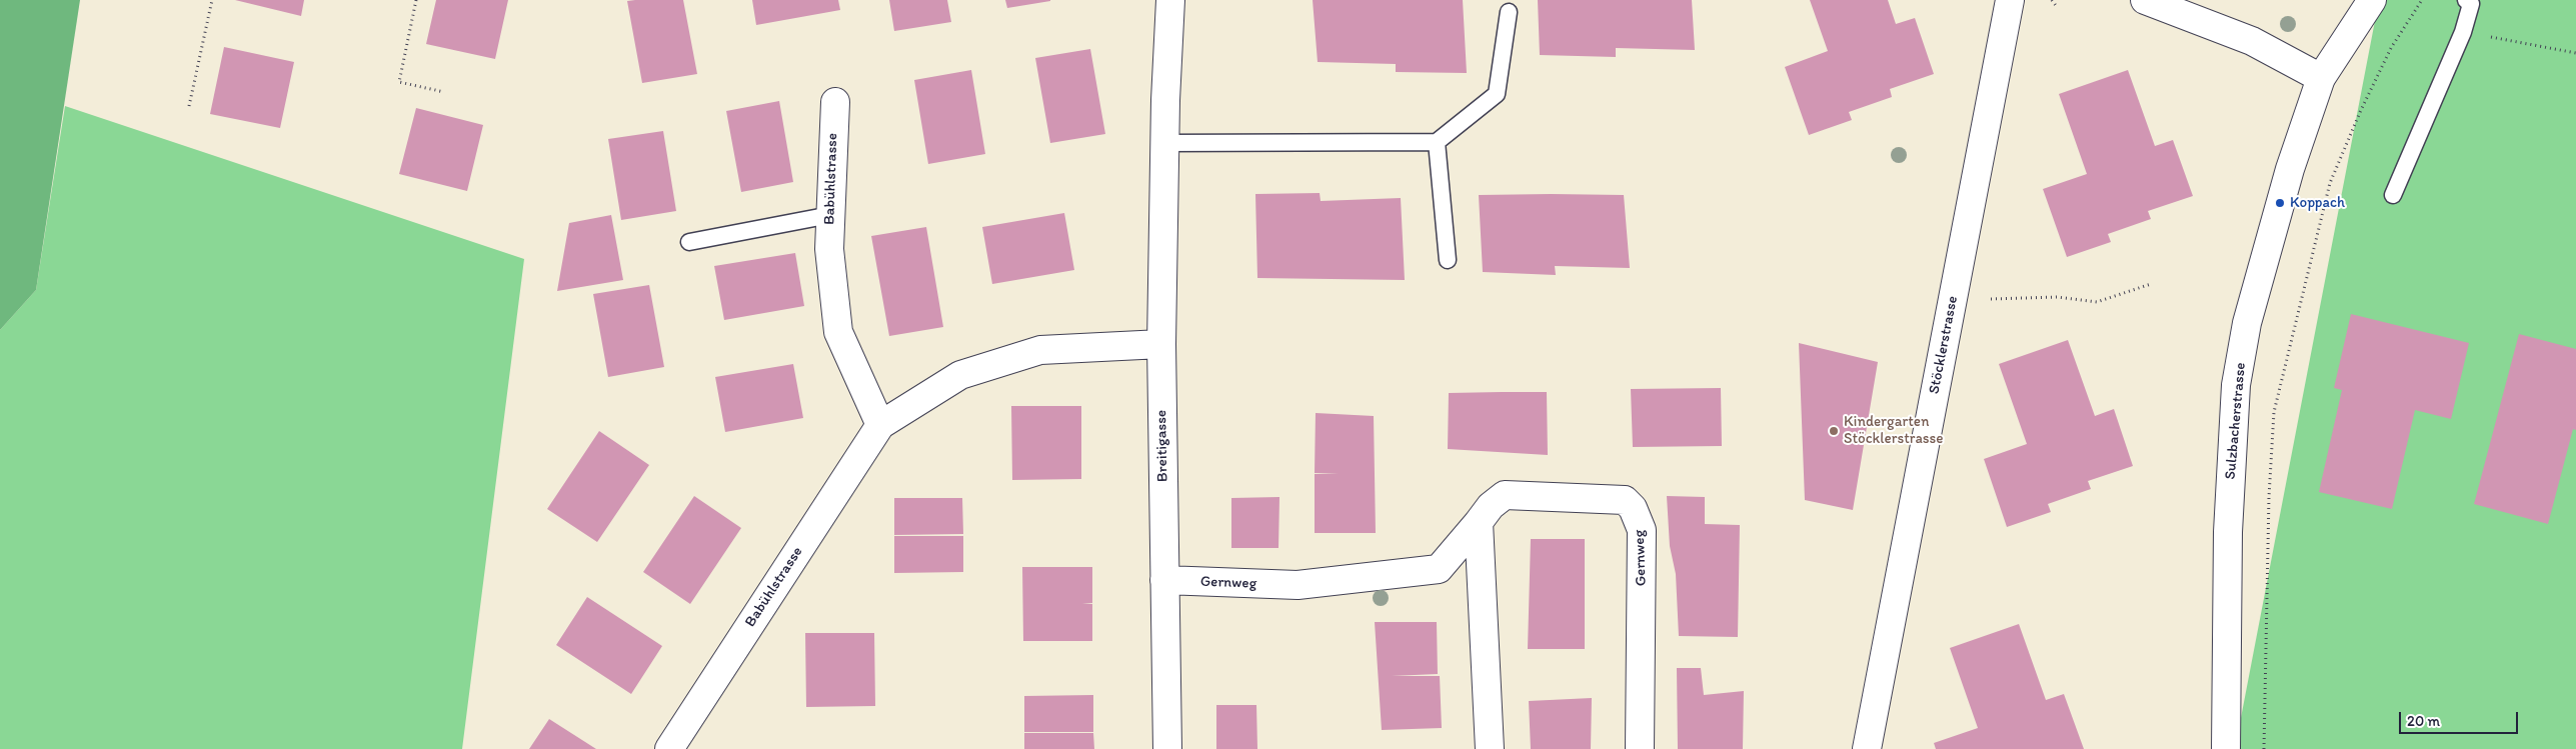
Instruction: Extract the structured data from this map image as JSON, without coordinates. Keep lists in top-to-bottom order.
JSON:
{
  "streets": {
    "street": [
      "Babühlstrasse",
      "Stöcklerstrasse",
      "Sulzbacherstrasse",
      "Breitigasse",
      "Gernweg"
    ]
  },
  "crossings": [
    ["Babühlstrasse", "Breitigasse"],
    ["Breitigasse", "Gernweg"]
  ],
  "places": ["Koppach", "Kindergarten Stöcklerstrasse"],
  "scale_bar": "20 m"
}
